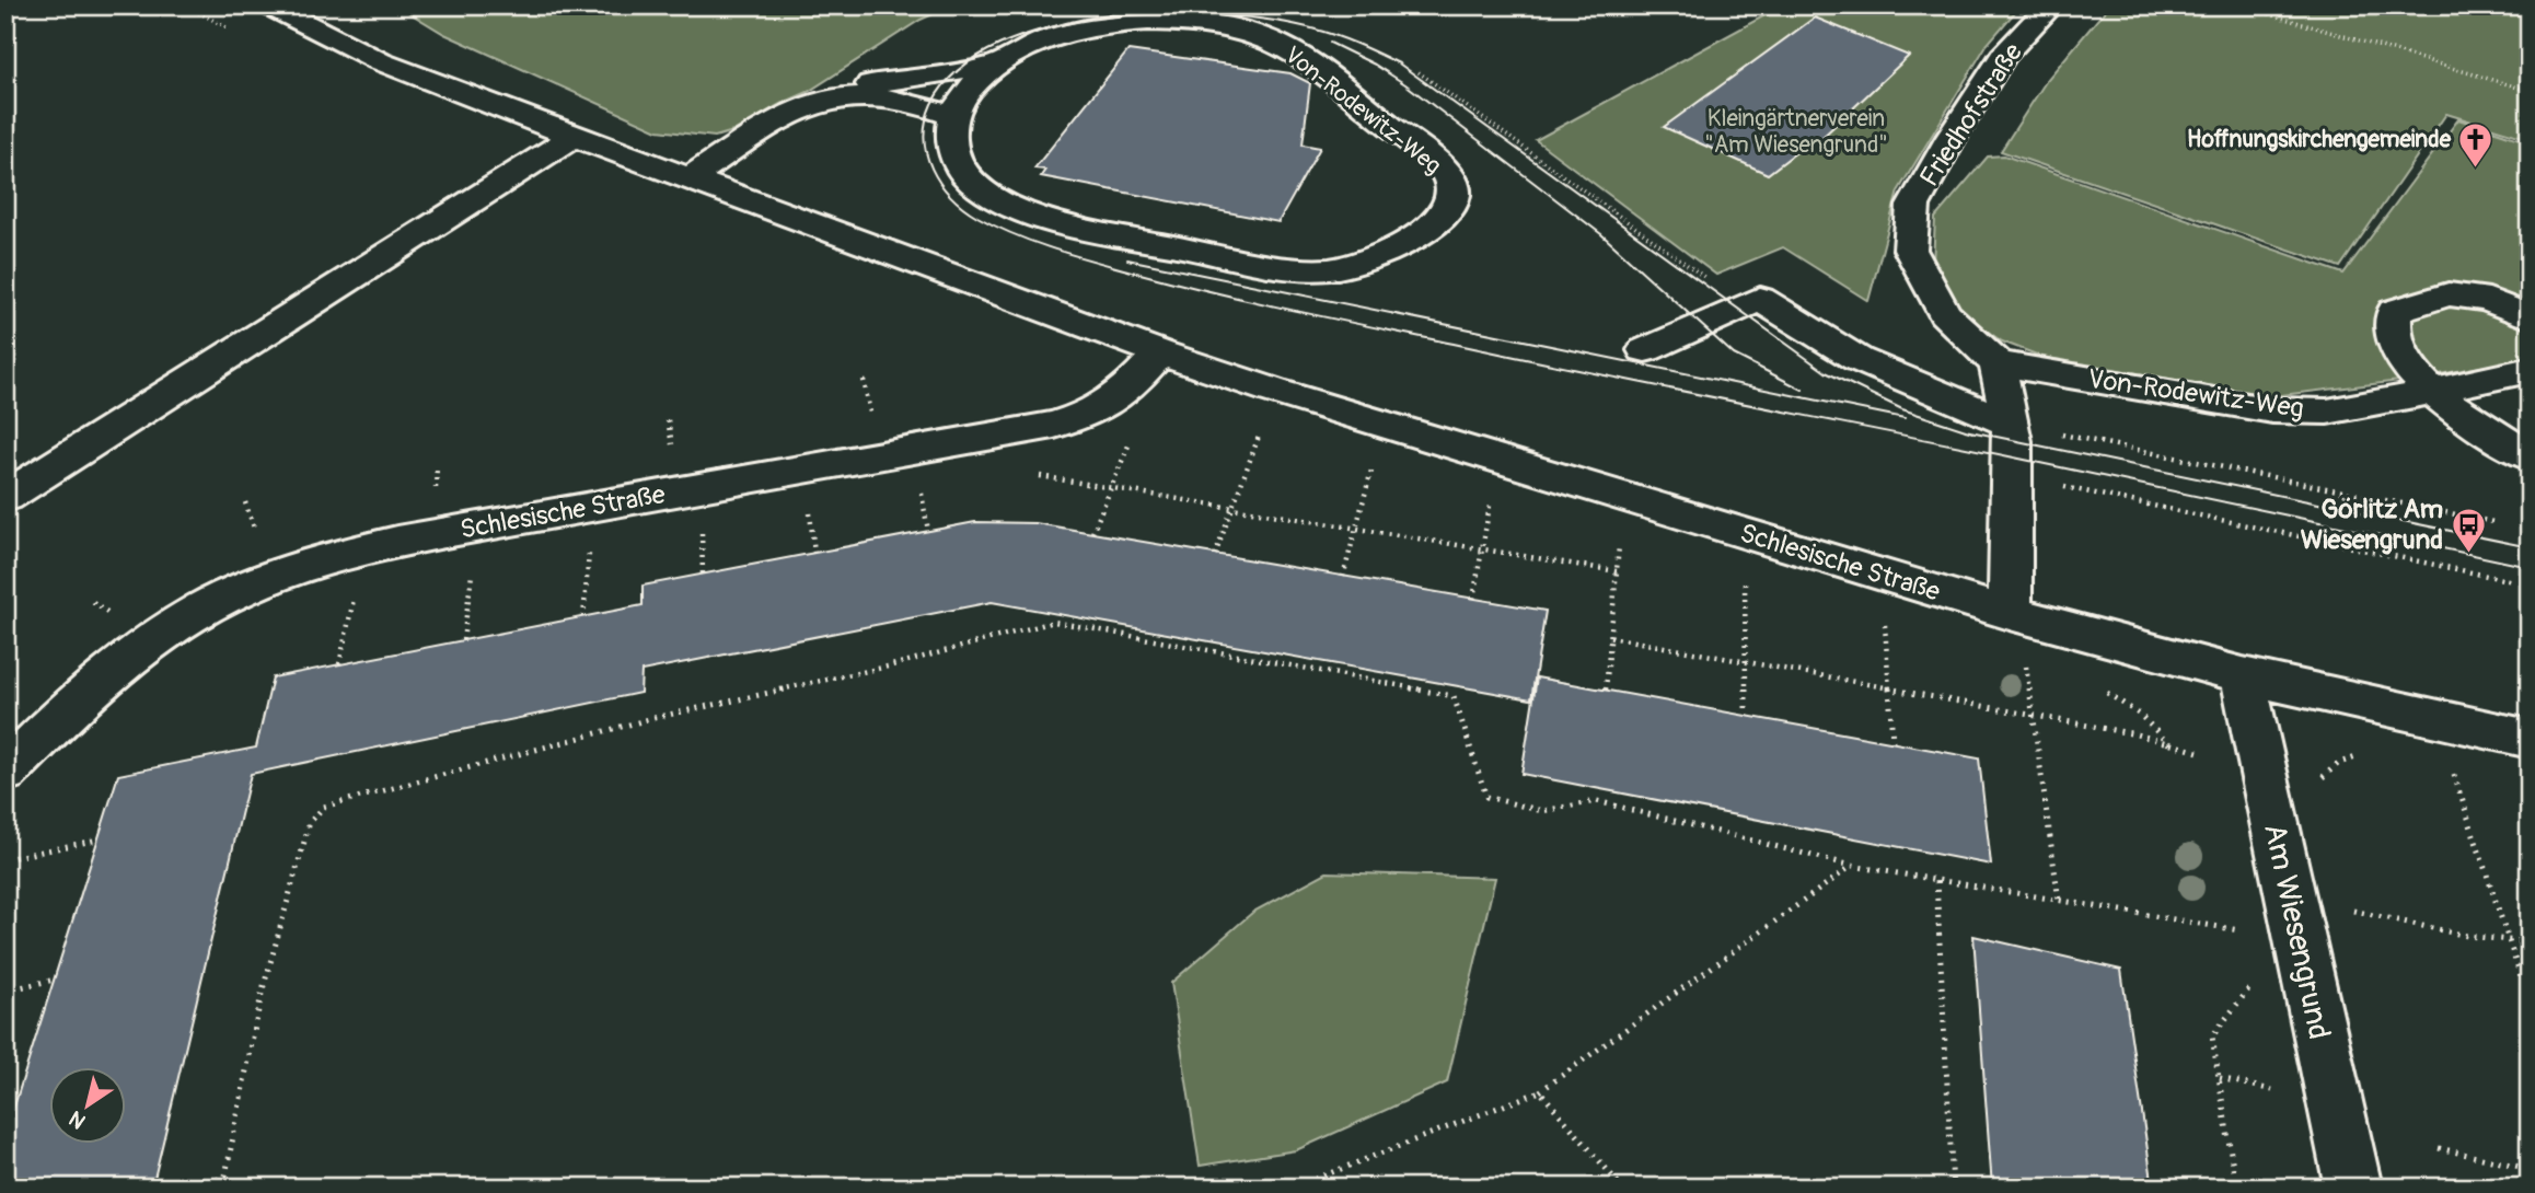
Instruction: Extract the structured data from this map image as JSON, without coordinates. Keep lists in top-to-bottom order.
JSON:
{
  "streets": {
    "street": [
      "Von-Rodewitz-Weg",
      "Friedhofstraße",
      "Schlesische Straße",
      "Am Wiesengrund"
    ]
  },
  "crossings": [
    ["Von-Rodewitz-Weg", "Friedhofstraße"],
    ["Von-Rodewitz-Weg", "Schlesische Straße"],
    ["Schlesische Straße", "Am Wiesengrund"]
  ],
  "parks": ["Kleingärtnerverein \"Am Wiesengrund\""],
  "places": {
    "church": ["Hoffnungskirchengemeinde"],
    "bus stop": ["Görlitz Am Wiesengrund"]
  },
  "north": "bottom left"
}
